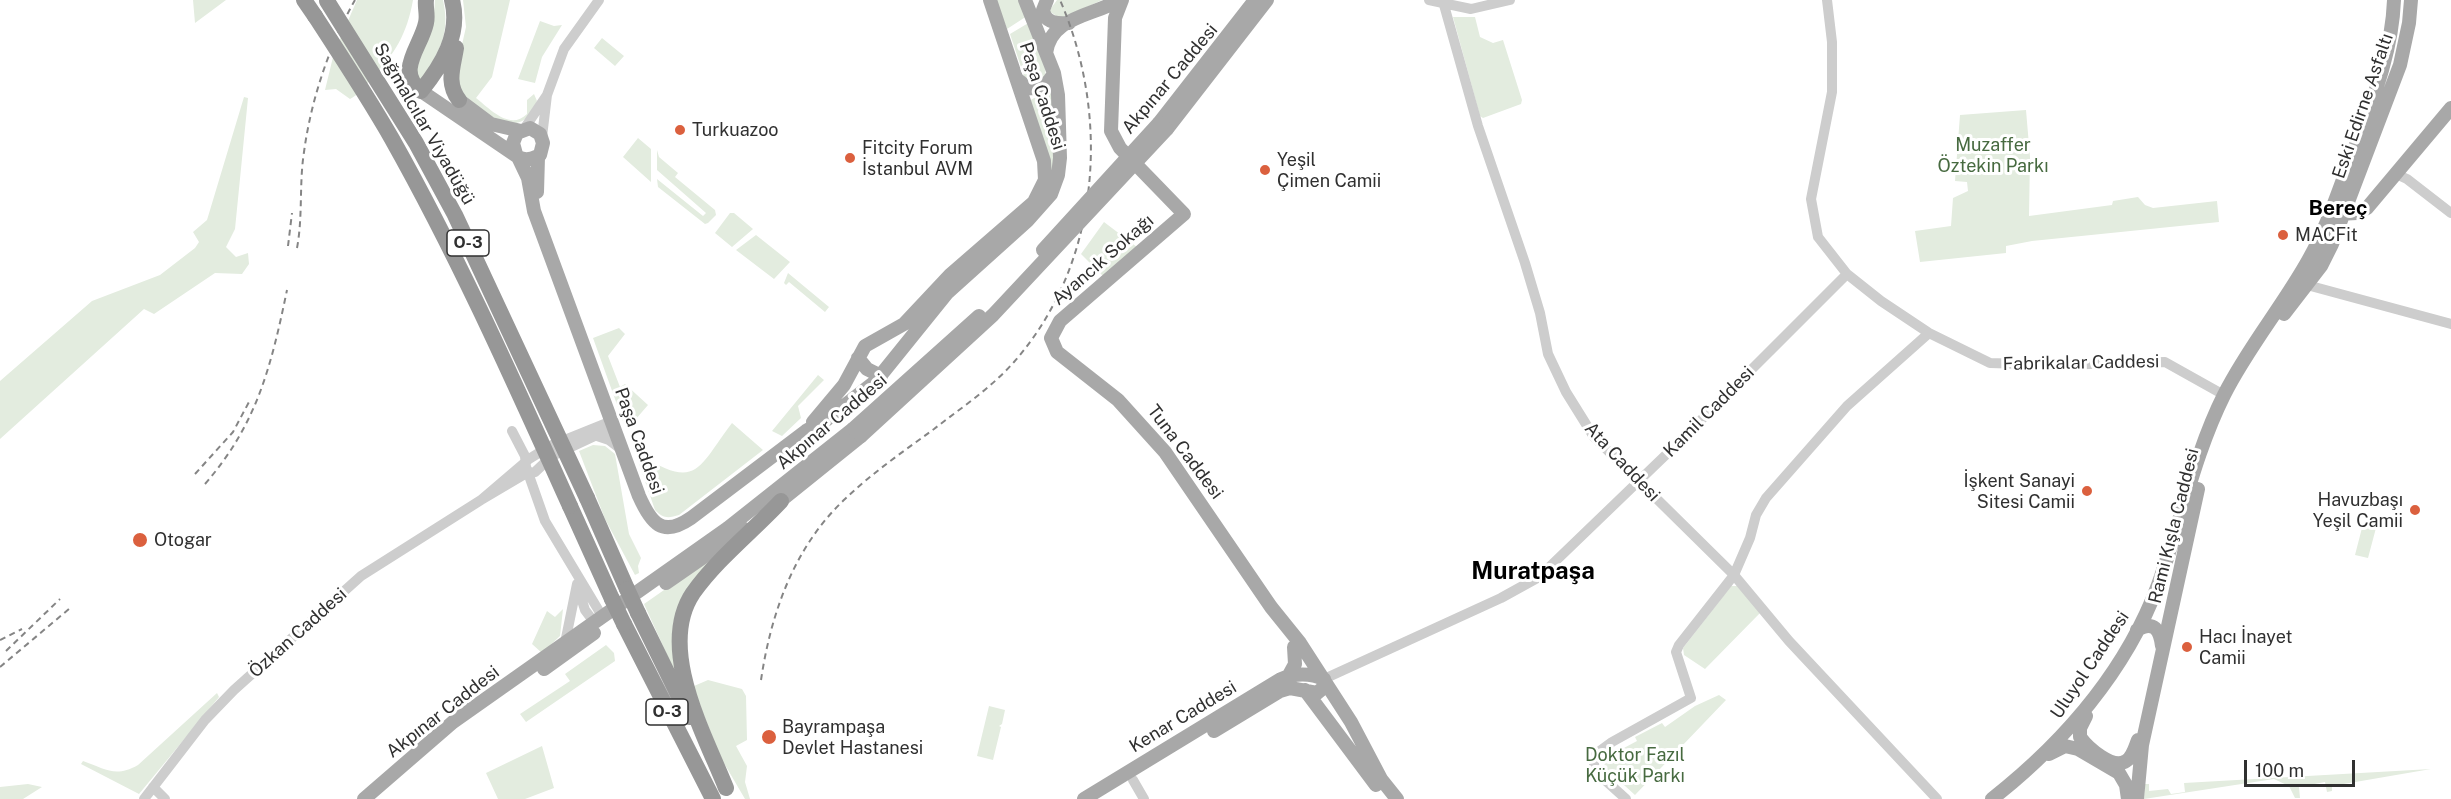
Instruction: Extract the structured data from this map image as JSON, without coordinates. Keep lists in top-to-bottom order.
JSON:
{
  "streets": {
    "highway": ["Sağmalcılar Viyadüğü", "O-3"],
    "main road": [
      "Akpınar Caddesi",
      "Paşa Caddesi",
      "Eski Edirne Asfaltı",
      "Ayancık Sokağı",
      "Tuna Caddesi",
      "Rami Kışla Caddesi",
      "Uluyol Caddesi",
      "Kenar Caddesi"
    ],
    "street": [
      "Fabrikalar Caddesi",
      "Kamil Caddesi",
      "Ata Caddesi",
      "Özkan Caddesi"
    ]
  },
  "crossings": [
    ["Eski Edirne Asfaltı", "Fabrikalar Caddesi"],
    ["Eski Edirne Asfaltı", "Rami Kışla Caddesi"],
    ["Ayancık Sokağı", "Tuna Caddesi"],
    ["Fabrikalar Caddesi", "Kamil Caddesi"],
    ["Fabrikalar Caddesi", "Rami Kışla Caddesi"],
    ["Kamil Caddesi", "Tuna Caddesi"],
    ["Kamil Caddesi", "Ata Caddesi"],
    ["Tuna Caddesi", "Kenar Caddesi"],
    ["Rami Kışla Caddesi", "Uluyol Caddesi"]
  ],
  "districts": ["Bereç", "Muratpaşa"],
  "parks": ["Muzaffer Öztekin Parkı", "Doktor Fazıl Küçük Parkı"],
  "places": [
    "Turkuazoo",
    "Fitcity Forum İstanbul AVM",
    "Yeşil Çimen Camii",
    "MACFit",
    "İşkent Sanayi Sitesi Camii",
    "Havuzbaşı Yeşil Camii",
    "Otogar",
    "Hacı İnayet Camii",
    "Bayrampaşa Devlet Hastanesi"
  ],
  "scale_bar": "100 m"
}
